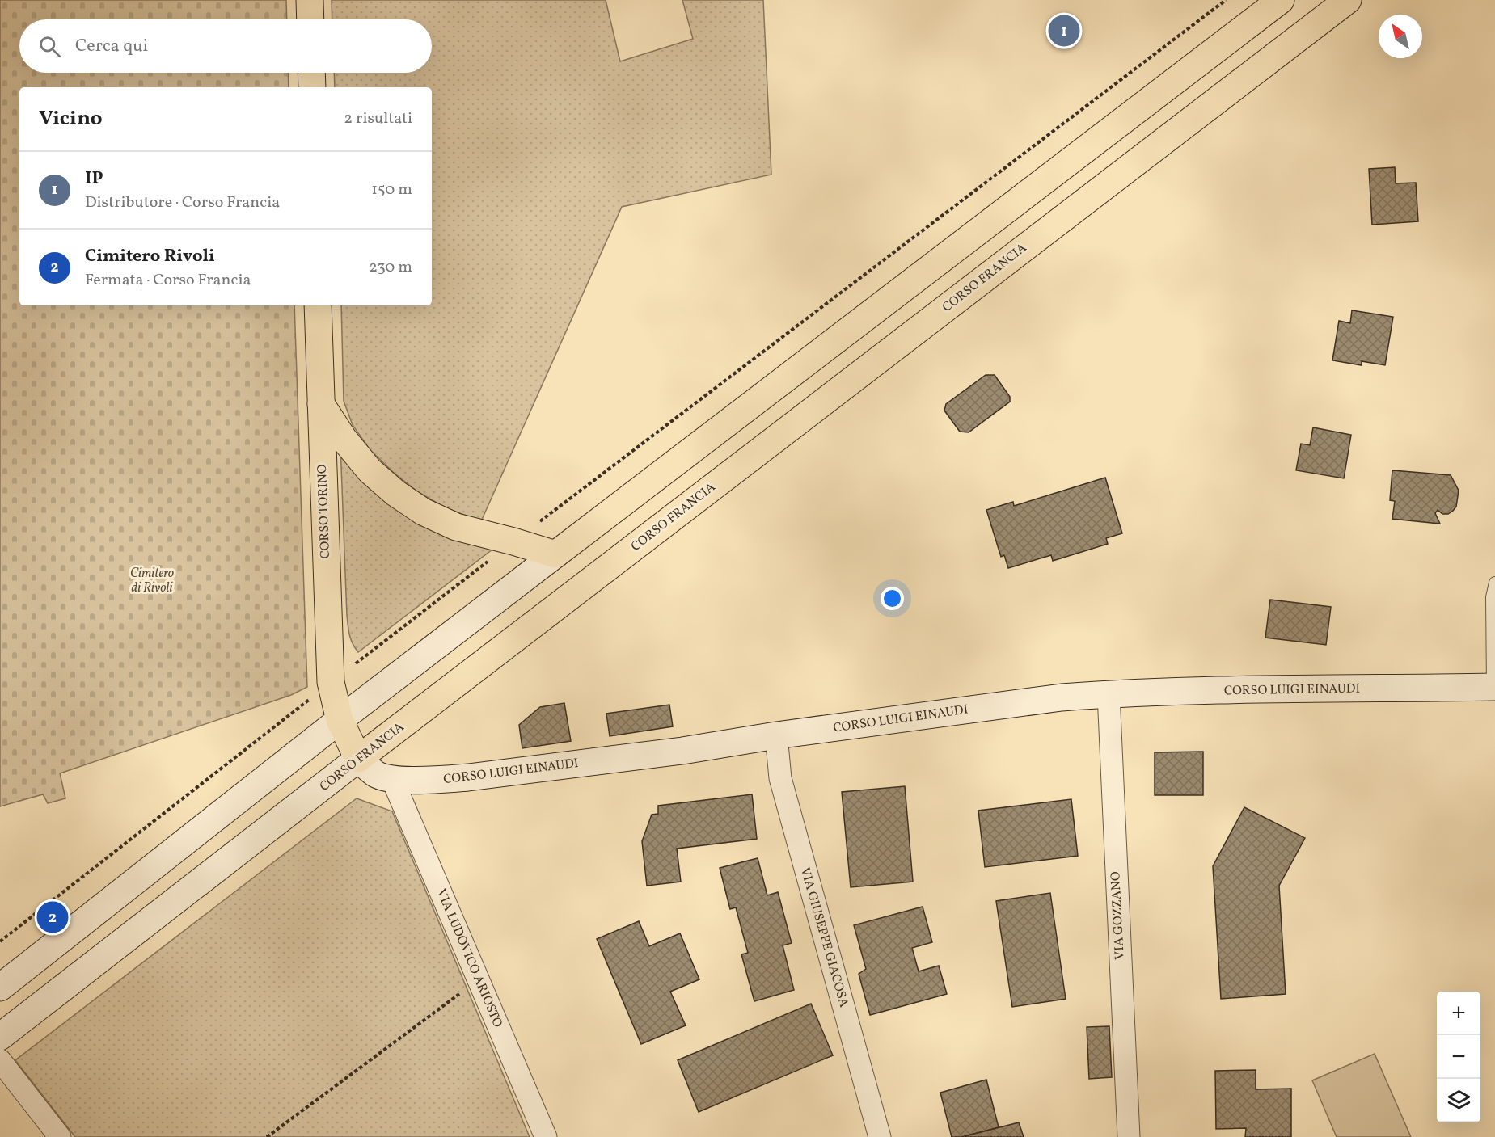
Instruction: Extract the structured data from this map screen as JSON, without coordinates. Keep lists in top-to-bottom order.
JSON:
{
  "streets": {
    "main road": ["CORSO FRANCIA", "CORSO TORINO", "CORSO LUIGI EINAUDI"],
    "street": ["VIA GOZZANO", "VIA GIUSEPPE GIACOSA", "VIA LUDOVICO ARIOSTO"]
  },
  "crossings": [
    ["CORSO FRANCIA", "CORSO LUIGI EINAUDI"],
    ["CORSO TORINO", "CORSO LUIGI EINAUDI"],
    ["CORSO LUIGI EINAUDI", "VIA GOZZANO"],
    ["CORSO LUIGI EINAUDI", "VIA GIUSEPPE GIACOSA"],
    ["CORSO LUIGI EINAUDI", "VIA LUDOVICO ARIOSTO"]
  ],
  "parks": ["Cimitero di Rivoli"],
  "north": "top left",
  "page": {
    "pins": ["1", "2"],
    "search": "Cerca qui",
    "heading": ["Vicino", "2 risultati"],
    "list": [
      {
        "mark": "1",
        "name": "IP",
        "note": "Distributore · Corso Francia",
        "value": "150 m"
      },
      {
        "mark": "2",
        "name": "Cimitero Rivoli",
        "note": "Fermata · Corso Francia",
        "value": "230 m"
      }
    ],
    "map_buttons": ["+", "−"]
  }
}
